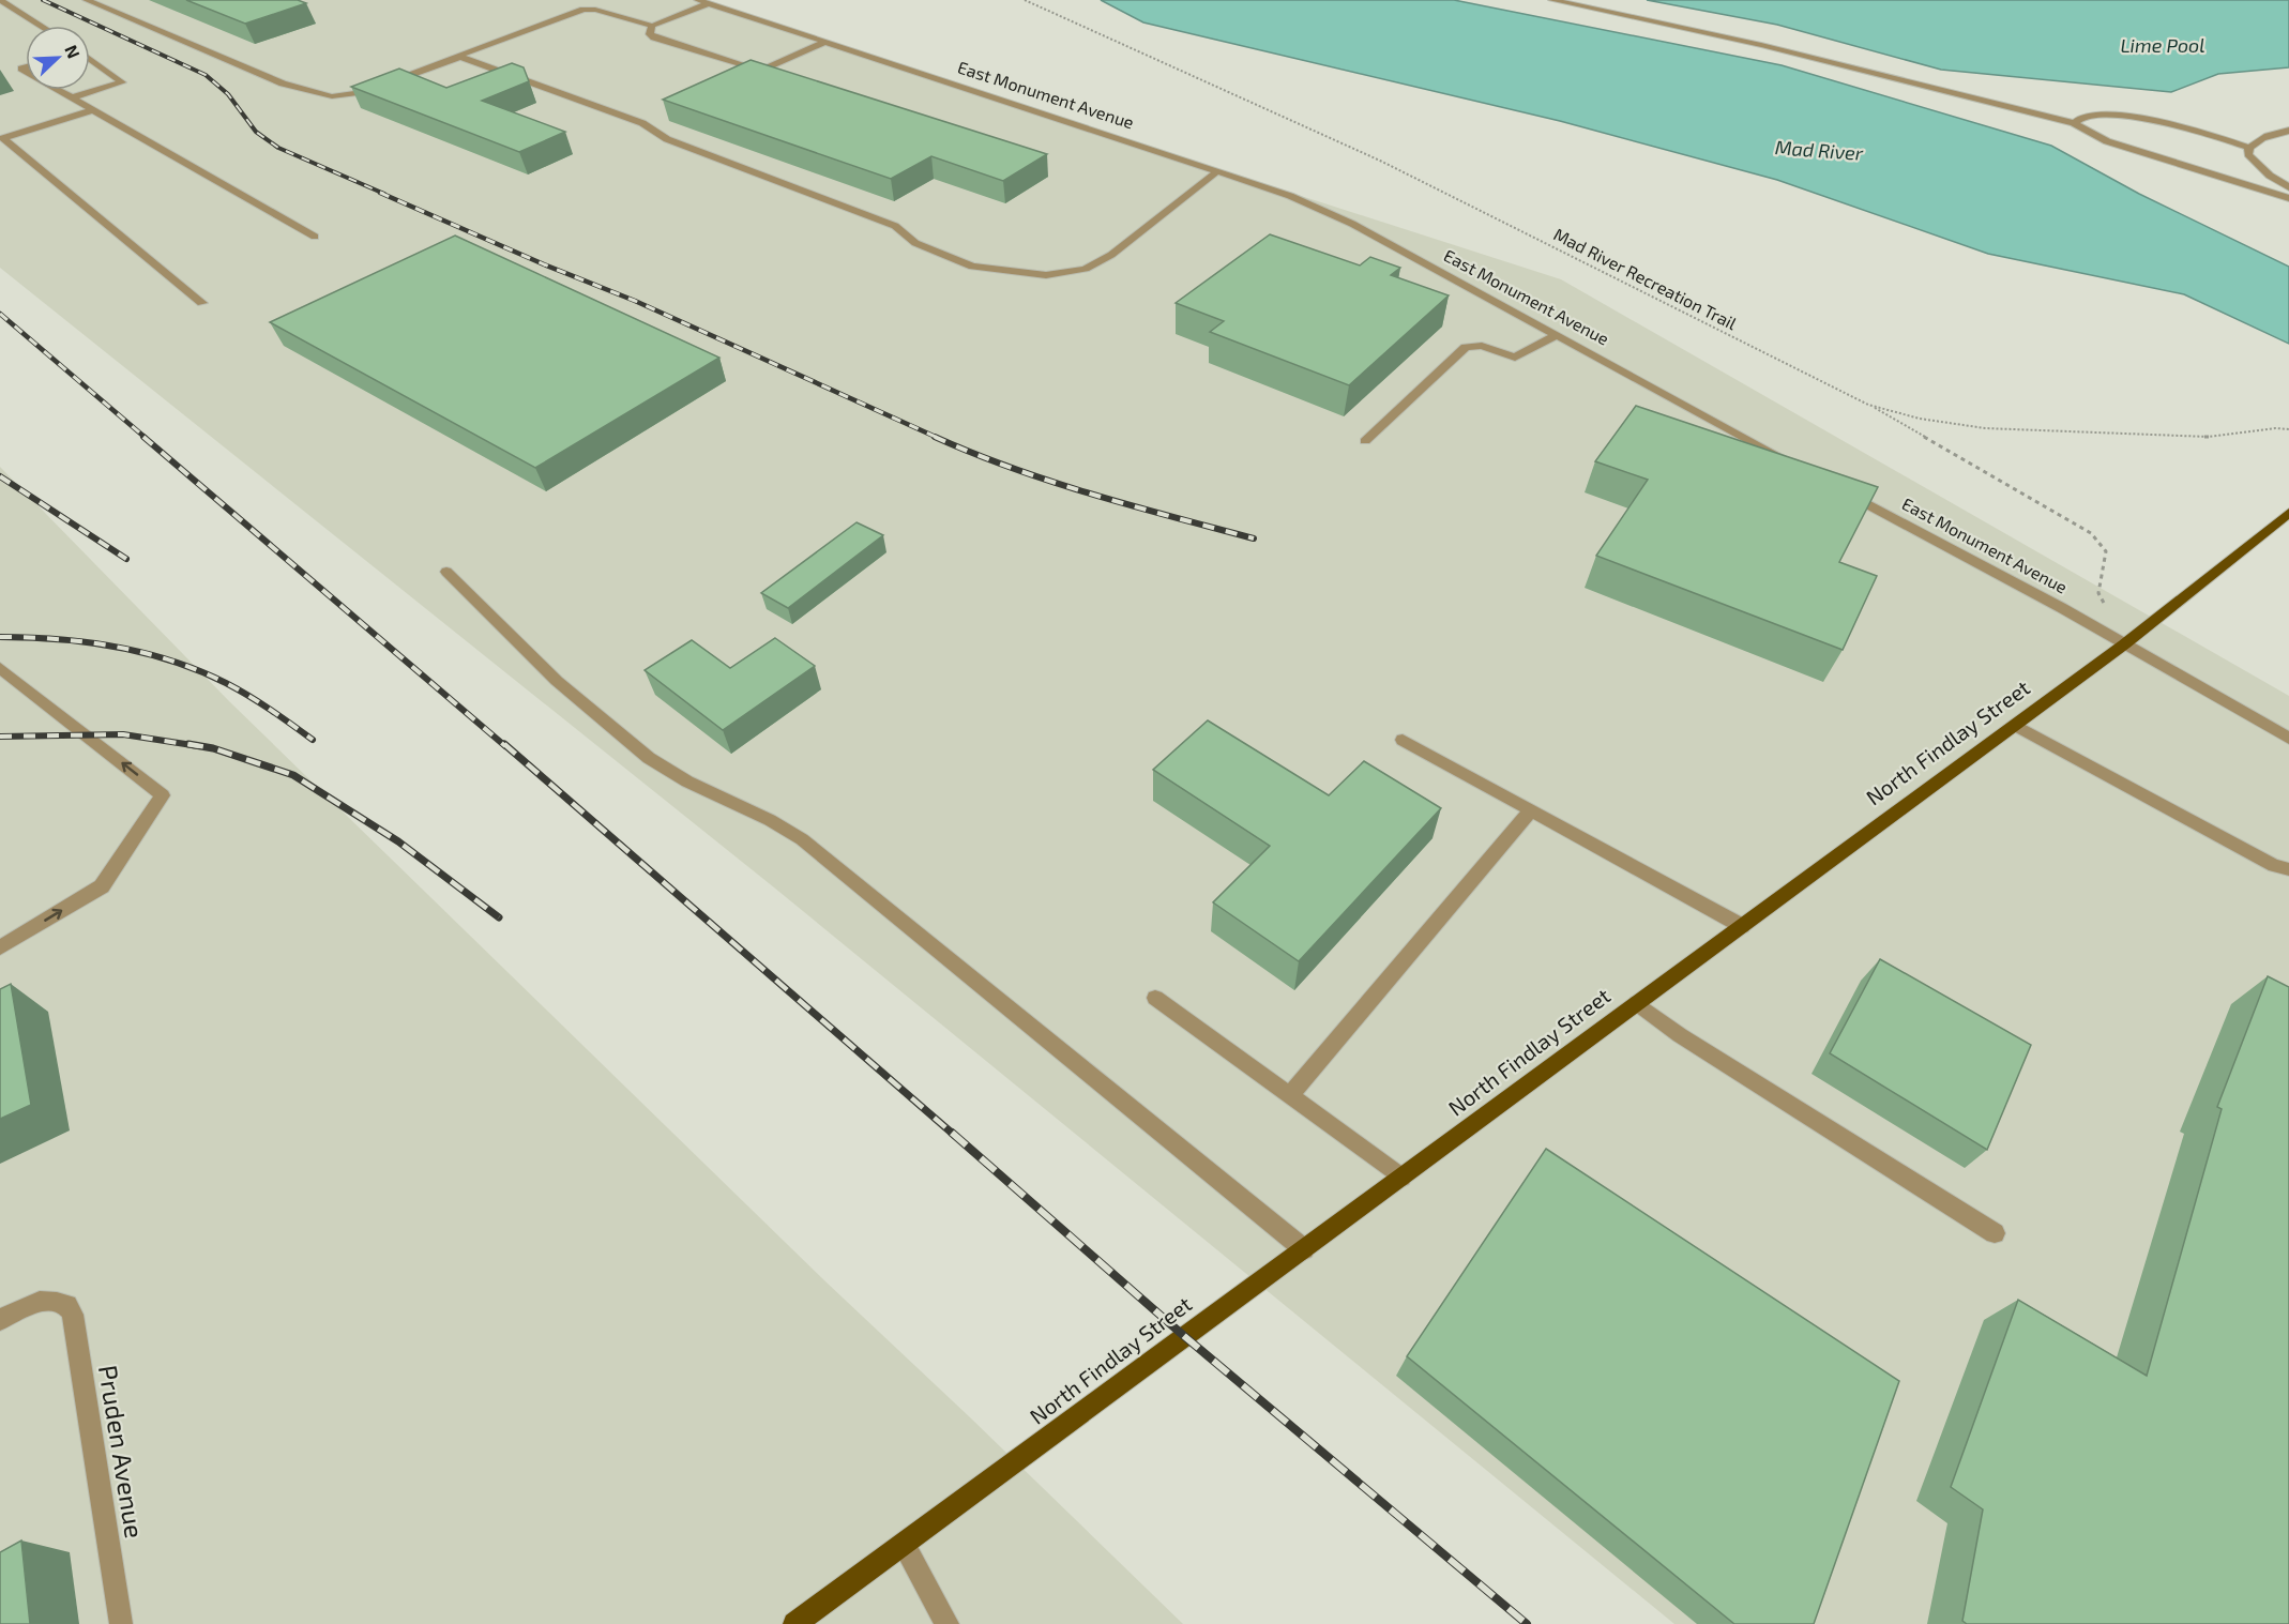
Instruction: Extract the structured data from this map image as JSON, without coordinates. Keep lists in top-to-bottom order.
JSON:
{
  "streets": {
    "main road": ["North Findlay Street"],
    "street": ["East Monument Avenue", "Pruden Avenue"],
    "path": ["Mad River Recreation Trail"]
  },
  "crossings": [
    ["East Monument Avenue", "North Findlay Street"]
  ],
  "water": ["Lime Pool", "Mad River"],
  "north": "top right"
}
